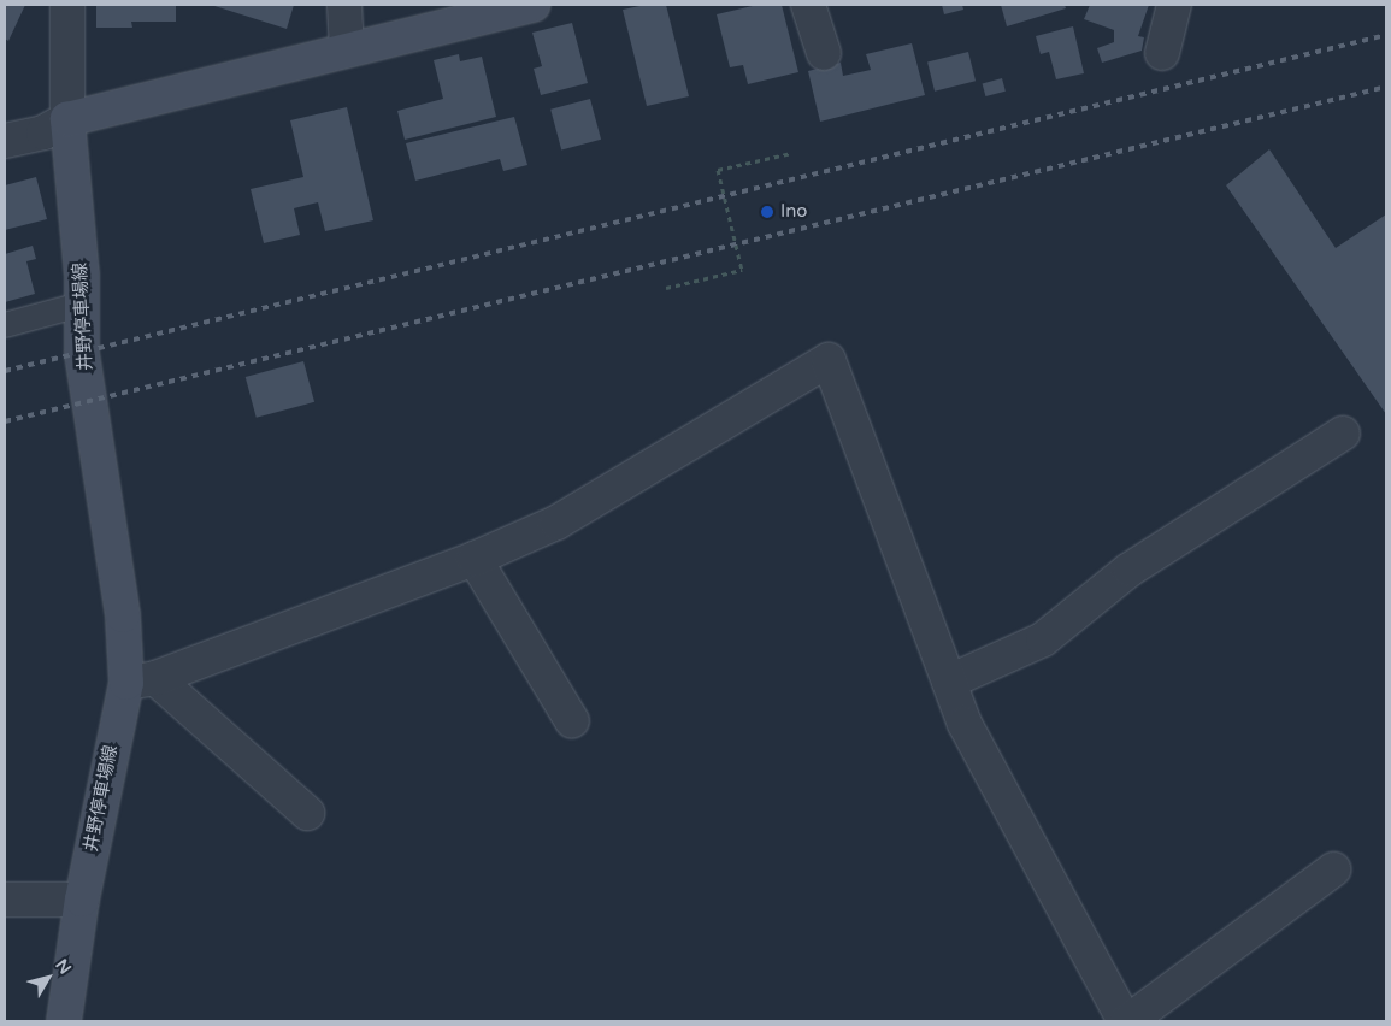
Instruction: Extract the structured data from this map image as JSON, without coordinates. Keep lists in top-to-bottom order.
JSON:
{
  "streets": {
    "main road": ["井野停車場線"]
  },
  "places": ["Ino"],
  "north": "top right"
}
